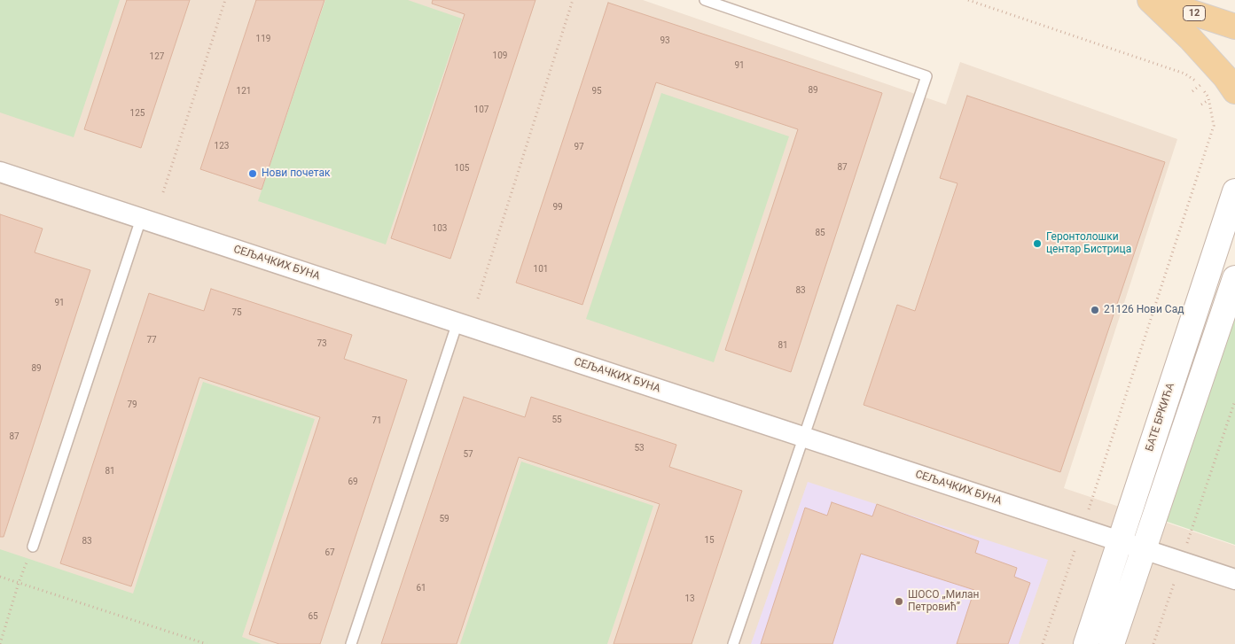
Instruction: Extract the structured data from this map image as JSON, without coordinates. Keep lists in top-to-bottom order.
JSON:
{
  "streets": {
    "main road": ["12"],
    "street": ["СЕЉАЧКИХ БУНА", "БАТЕ БРКИЋА"]
  },
  "crossings": [
    ["СЕЉАЧКИХ БУНА", "БАТЕ БРКИЋА"]
  ],
  "places": [
    "Нови почетак",
    "Геронтолошки центар Бистрица",
    "21126 Нови Сад",
    "ШОСО „Милан Петровић”"
  ],
  "house_numbers": [
    "119",
    "93",
    "109",
    "127",
    "91",
    "89",
    "121",
    "95",
    "107",
    "125",
    "123",
    "97",
    "87",
    "105",
    "99",
    "103",
    "85",
    "101",
    "83",
    "91",
    "75",
    "77",
    "73",
    "81",
    "89",
    "79",
    "55",
    "71",
    "87",
    "53",
    "57",
    "81",
    "69",
    "59",
    "15",
    "83",
    "67",
    "61",
    "13",
    "65"
  ]
}
